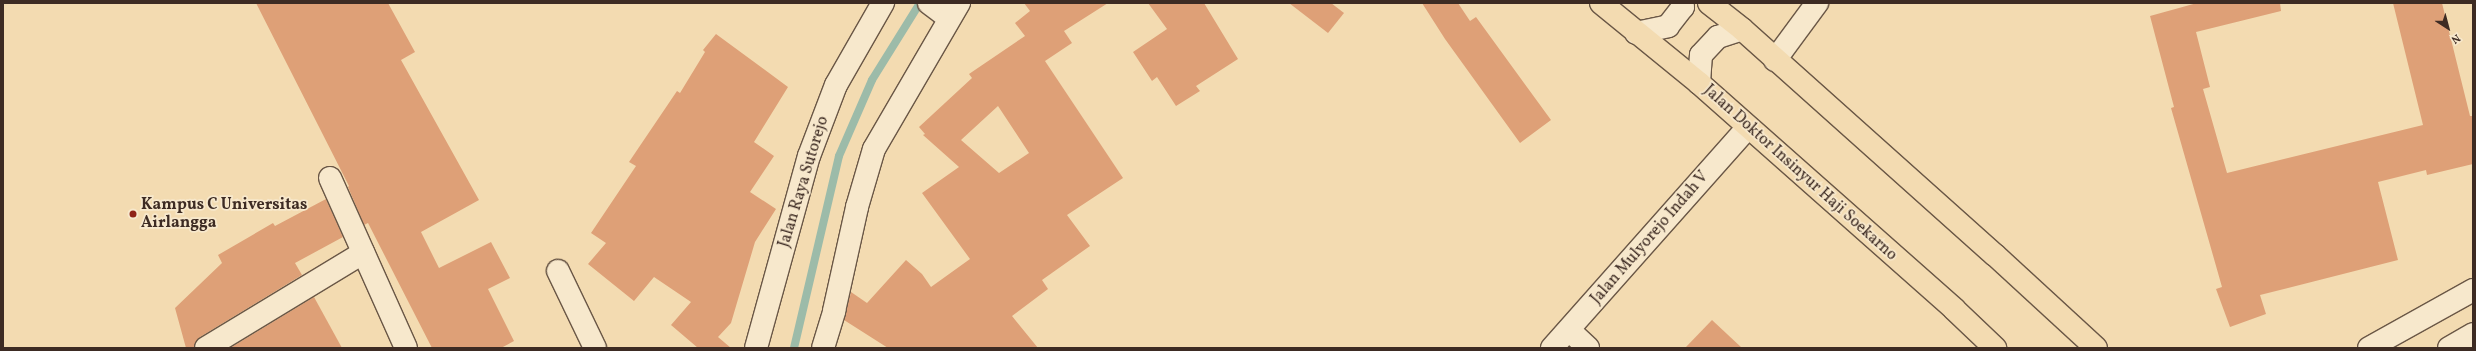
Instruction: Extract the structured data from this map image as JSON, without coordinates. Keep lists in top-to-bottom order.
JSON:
{
  "streets": {
    "main road": ["Jalan Doktor Insinyur Haji Soekarno"],
    "street": ["Jalan Raya Sutorejo", "Jalan Mulyorejo Indah V"]
  },
  "crossings": [
    ["Jalan Doktor Insinyur Haji Soekarno", "Jalan Mulyorejo Indah V"]
  ],
  "places": ["Kampus C Universitas Airlangga"],
  "north": "bottom right"
}
